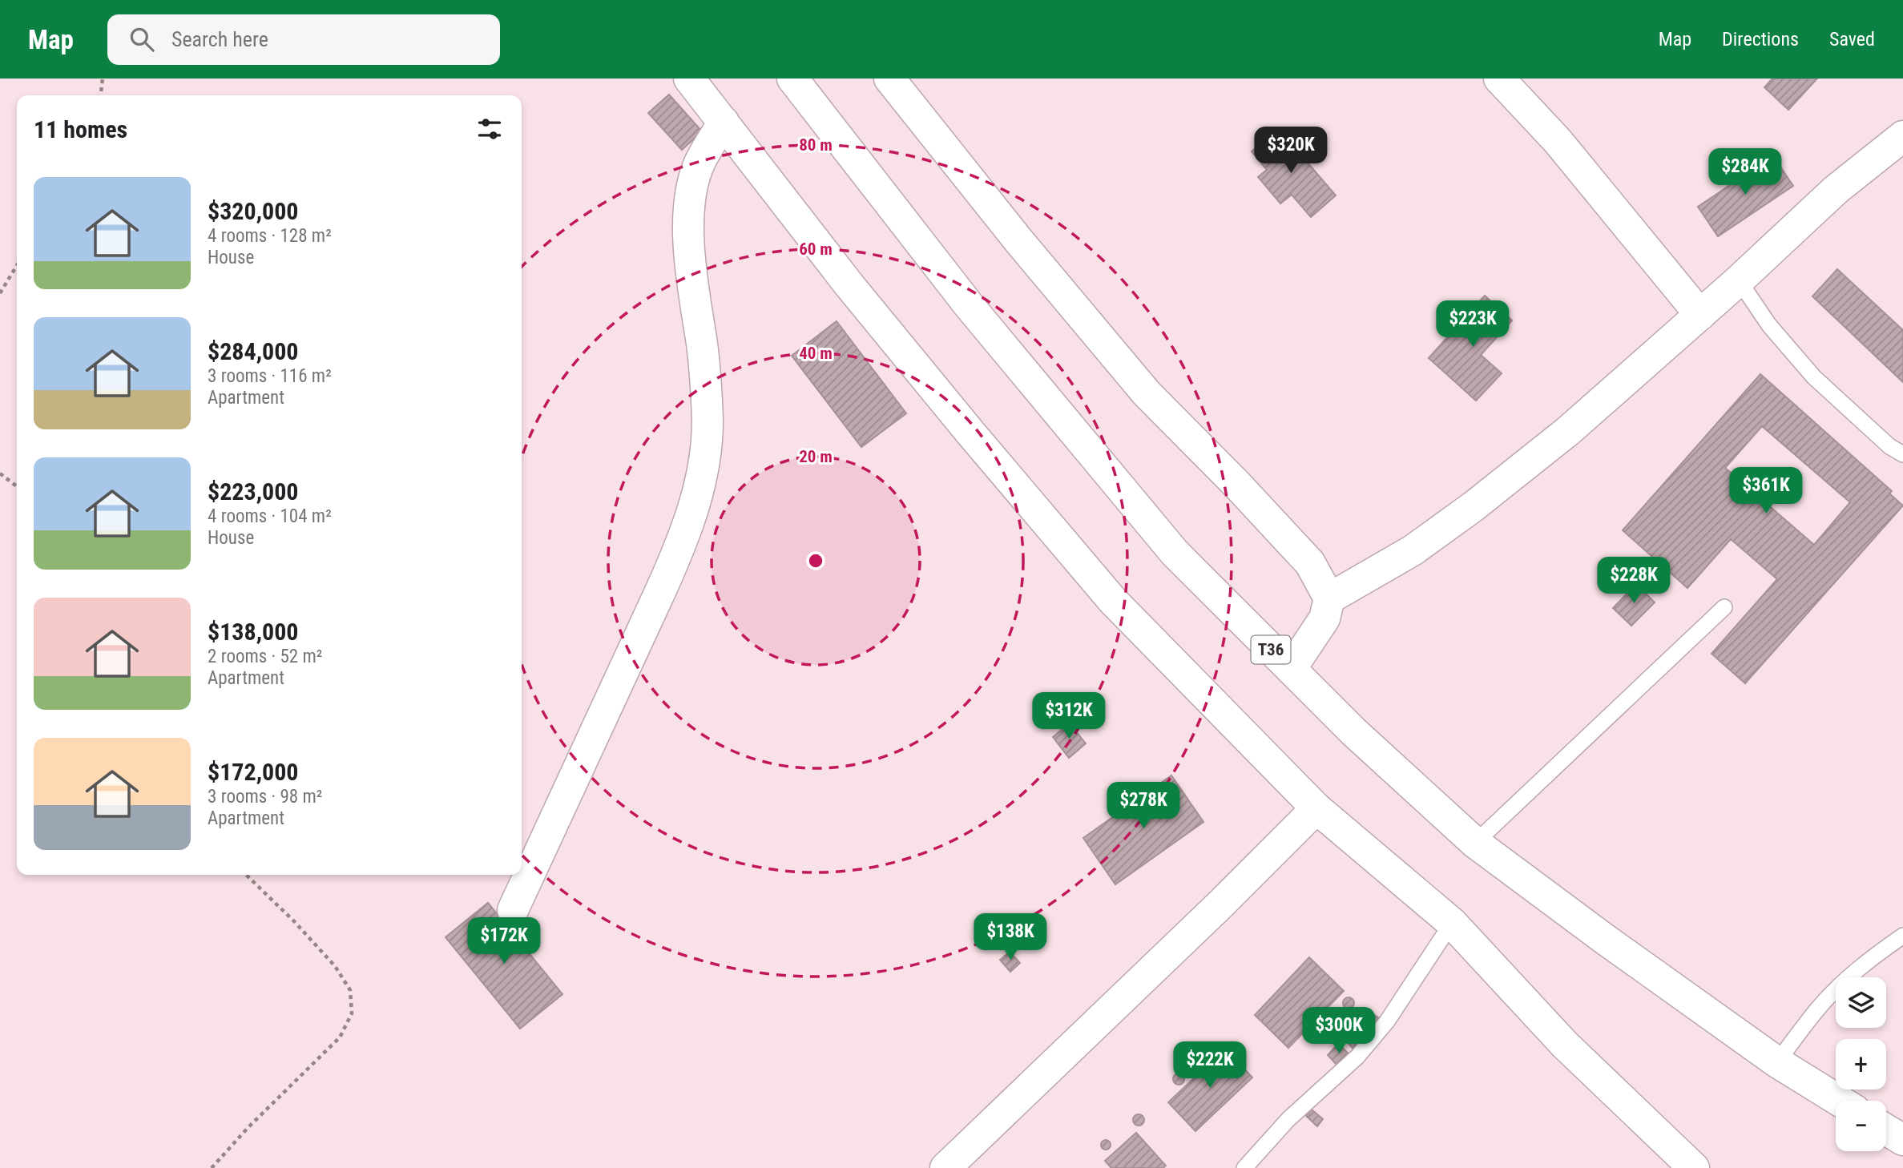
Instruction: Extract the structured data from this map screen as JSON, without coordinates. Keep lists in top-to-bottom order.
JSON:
{
  "streets": {
    "main road": ["T36"]
  },
  "page": {
    "header": "Map",
    "search": "Search here",
    "nav": ["Map", "Directions", "Saved"],
    "heading": "11 homes",
    "price": [
      "$320K",
      "$284K",
      "$223K",
      "$361K",
      "$228K",
      "$312K",
      "$278K",
      "$138K",
      "$172K",
      "$300K",
      "$222K"
    ],
    "list": [
      {
        "name": "$320,000",
        "note": "4 rooms · 128 m² · House"
      },
      {
        "name": "$284,000",
        "note": "3 rooms · 116 m² · Apartment"
      },
      {
        "name": "$223,000",
        "note": "4 rooms · 104 m² · House"
      },
      {
        "name": "$138,000",
        "note": "2 rooms · 52 m² · Apartment"
      },
      {
        "name": "$172,000",
        "note": "3 rooms · 98 m² · Apartment"
      }
    ],
    "map_buttons": ["+", "−"]
  },
  "rings": [
    "80 m",
    "60 m",
    "40 m",
    "20 m"
  ]
}
